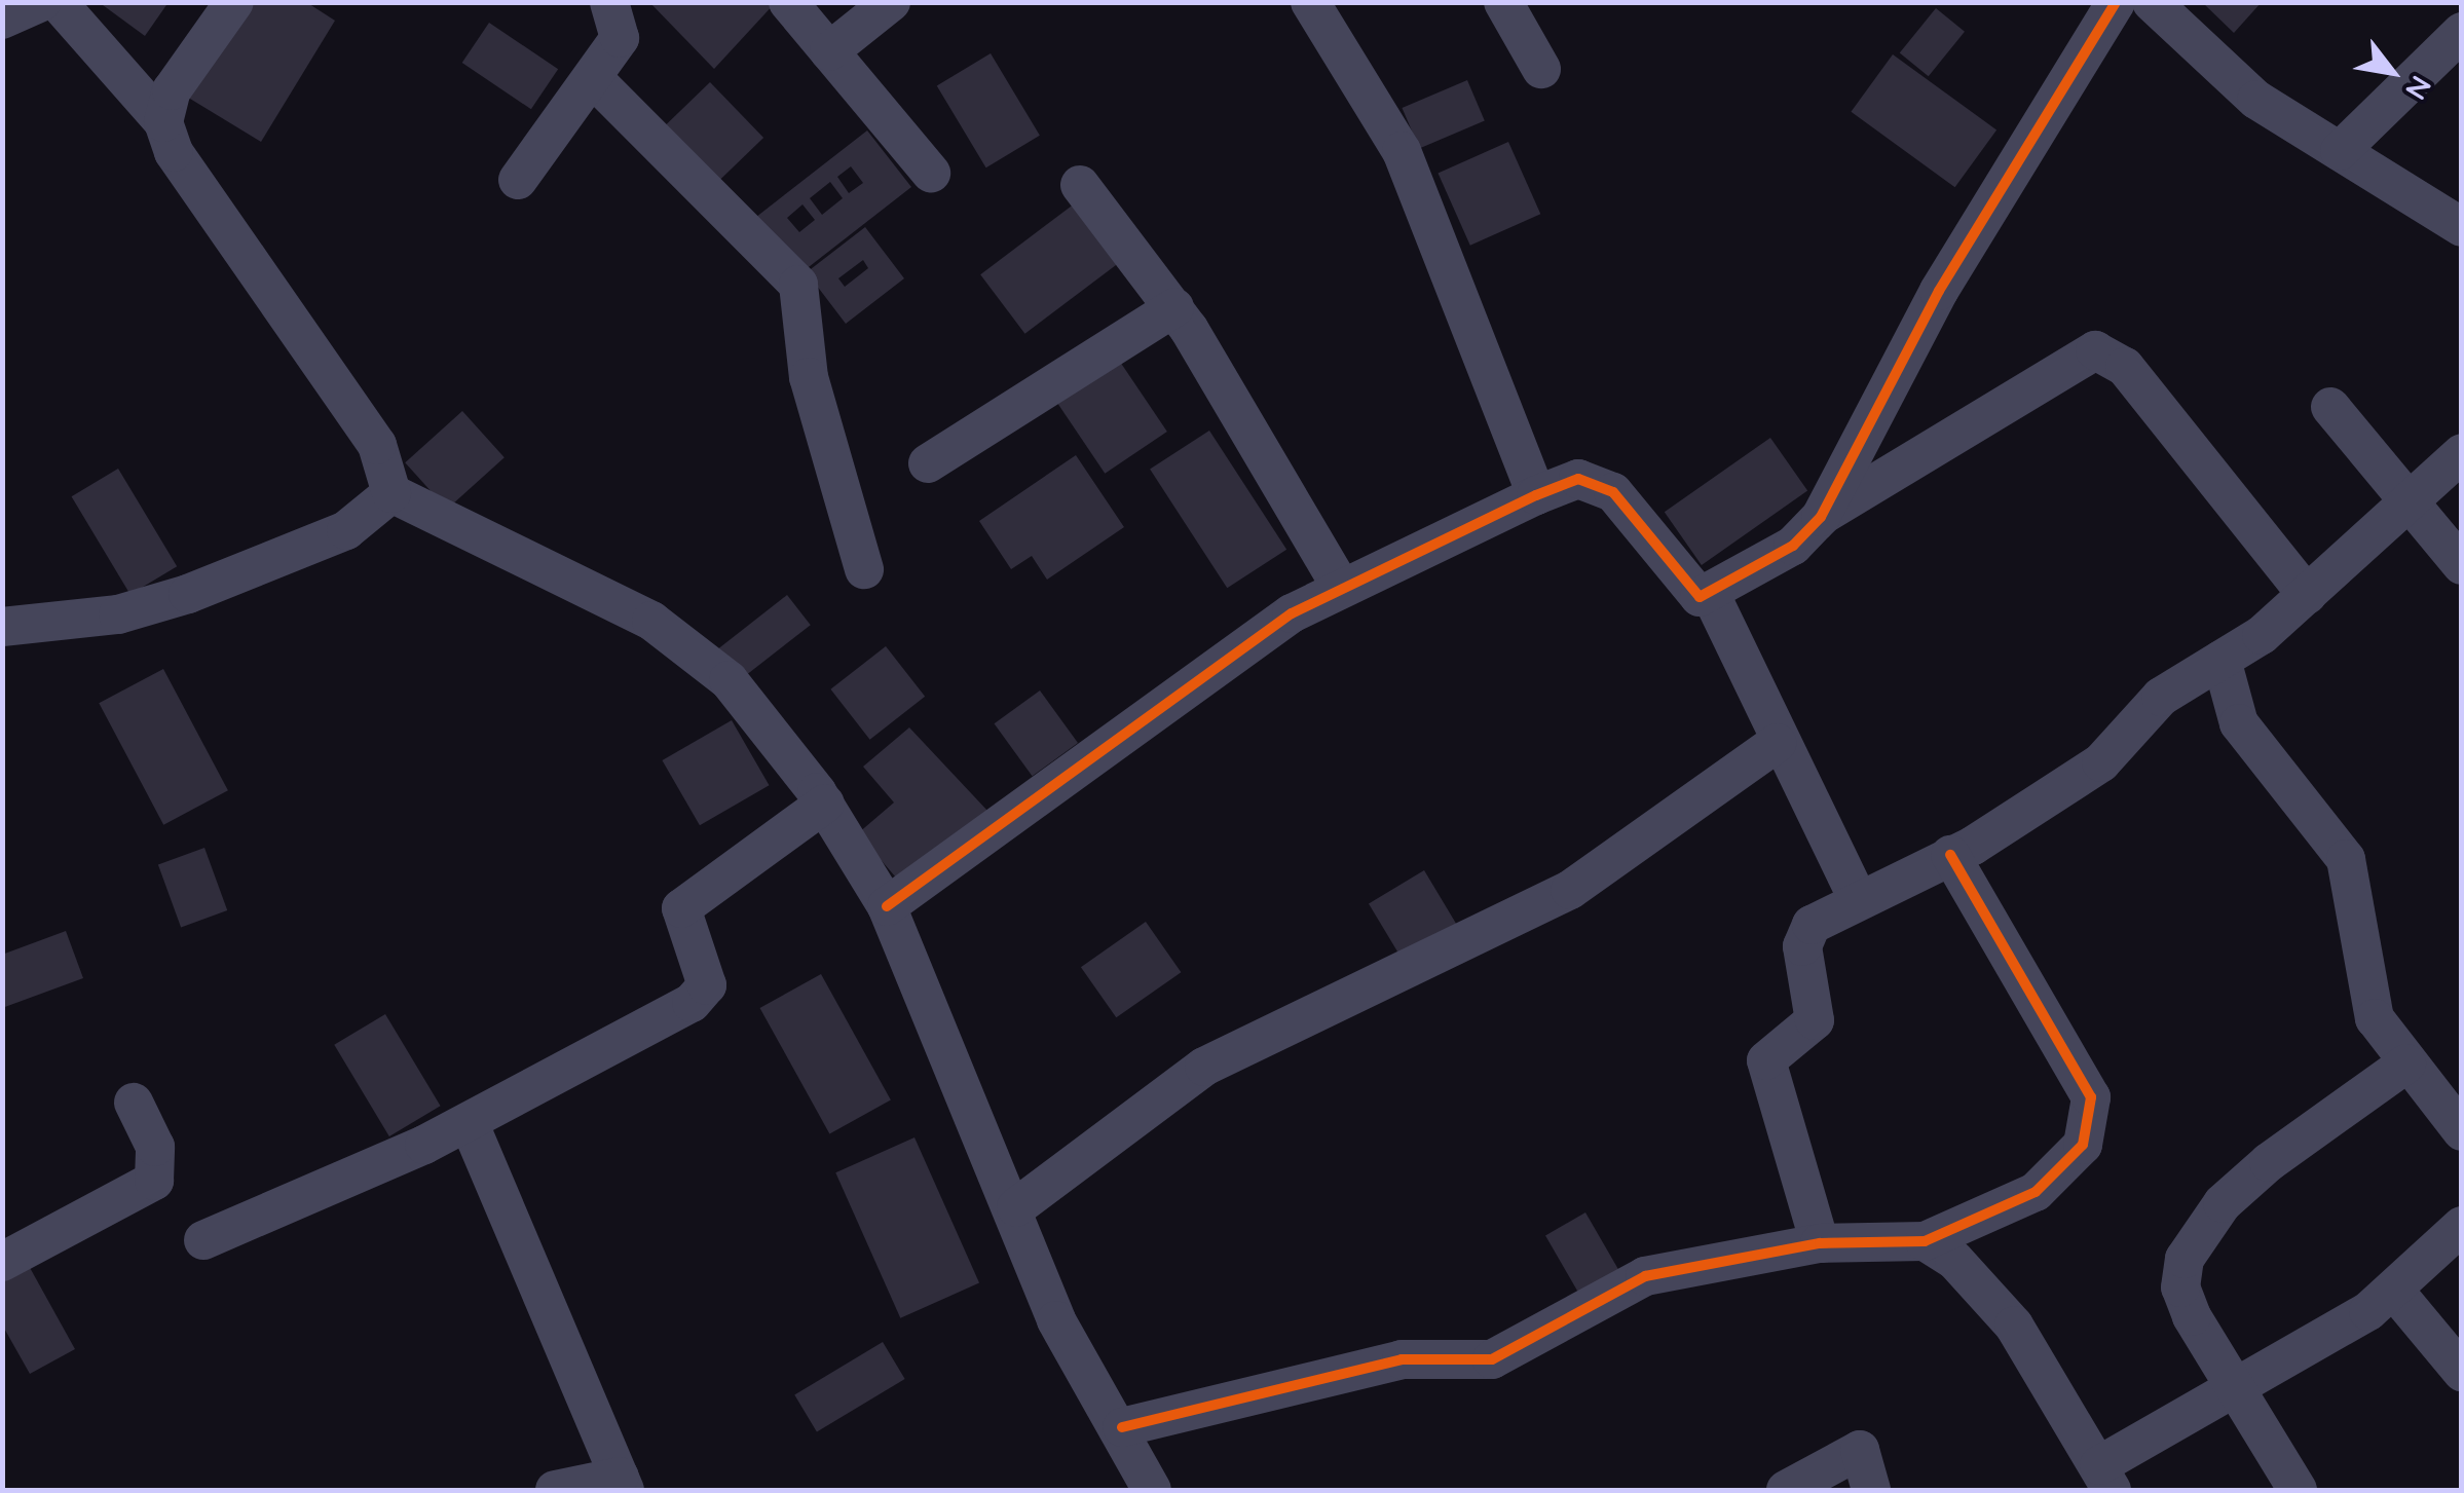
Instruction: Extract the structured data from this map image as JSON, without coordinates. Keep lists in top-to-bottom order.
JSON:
{
  "north": "bottom right"
}
